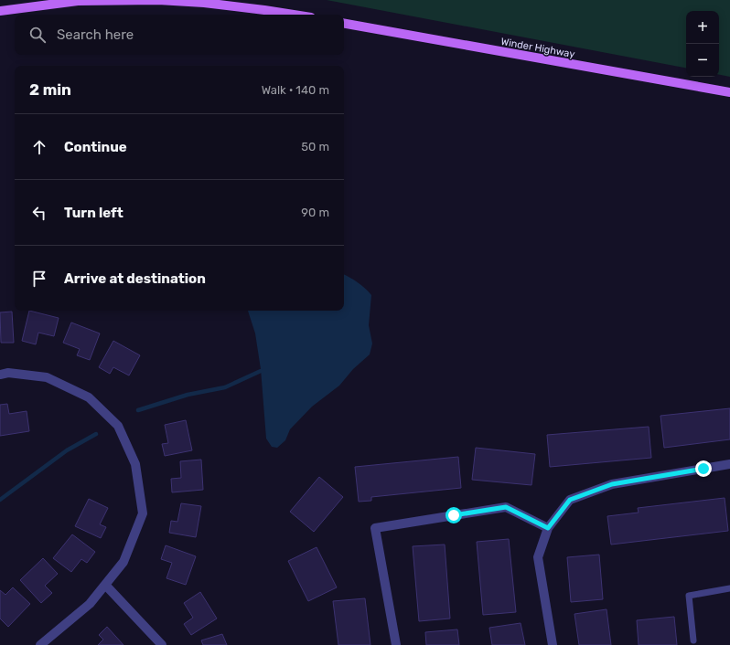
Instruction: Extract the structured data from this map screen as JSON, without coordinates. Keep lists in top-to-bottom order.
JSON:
{
  "streets": {
    "main road": ["Winder Highway"]
  },
  "page": {
    "map_buttons": ["+", "−"],
    "search": "Search here",
    "heading": ["2 min", "Walk · 140 m"],
    "list": [
      ["Continue", "50 m"],
      ["Turn left", "90 m"],
      "Arrive at destination"
    ]
  }
}
